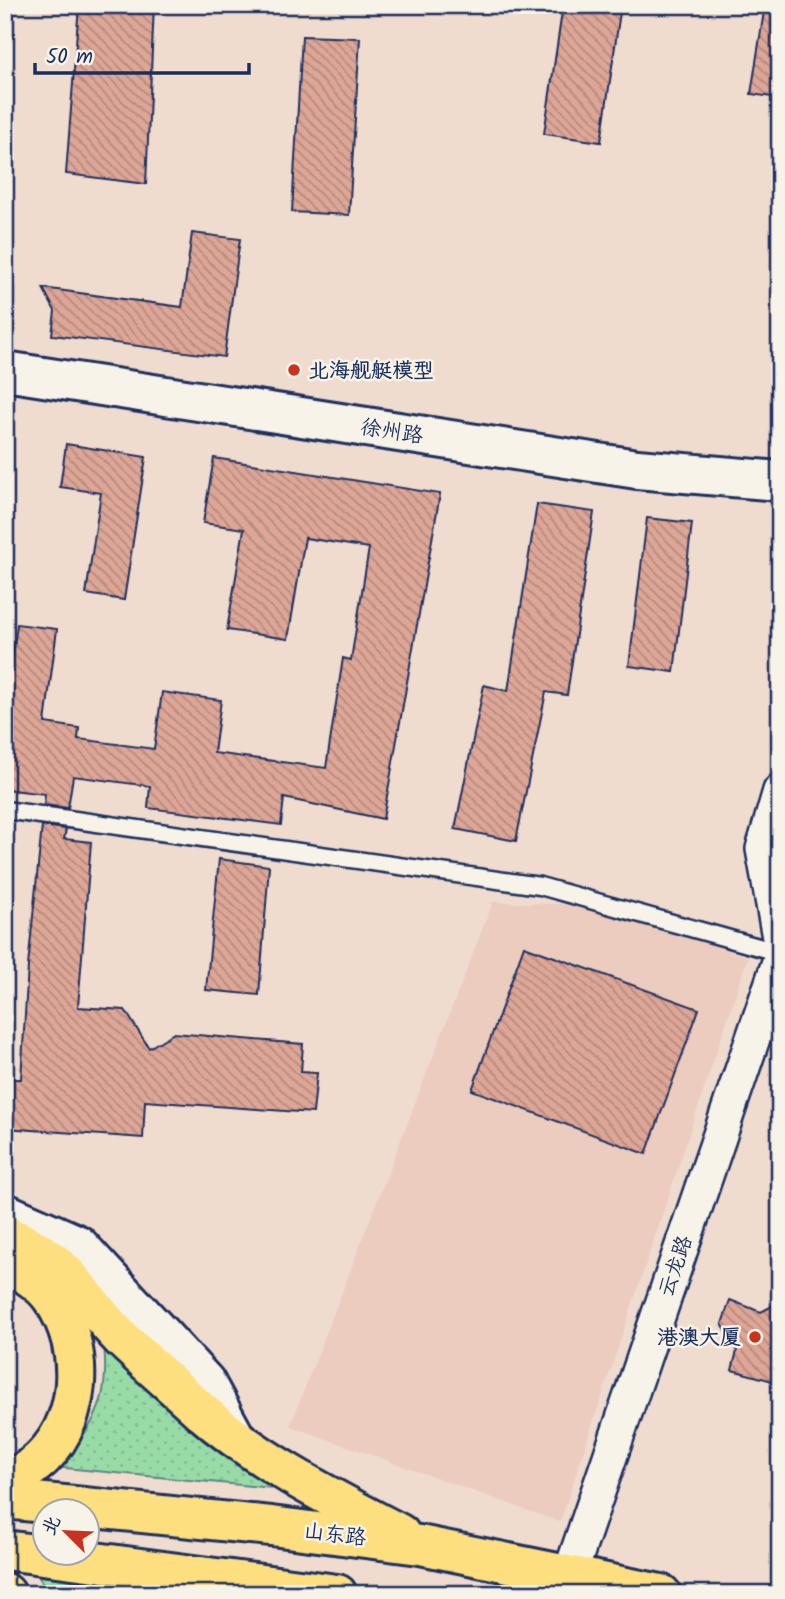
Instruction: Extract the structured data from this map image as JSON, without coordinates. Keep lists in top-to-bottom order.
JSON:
{
  "streets": {
    "main road": ["山东路"],
    "street": ["徐州路", "云龙路"]
  },
  "crossings": [
    ["云龙路", "山东路"]
  ],
  "places": ["北海舰艇模型", "港澳大厦"],
  "scale_bar": "50 m",
  "north": "top left"
}
